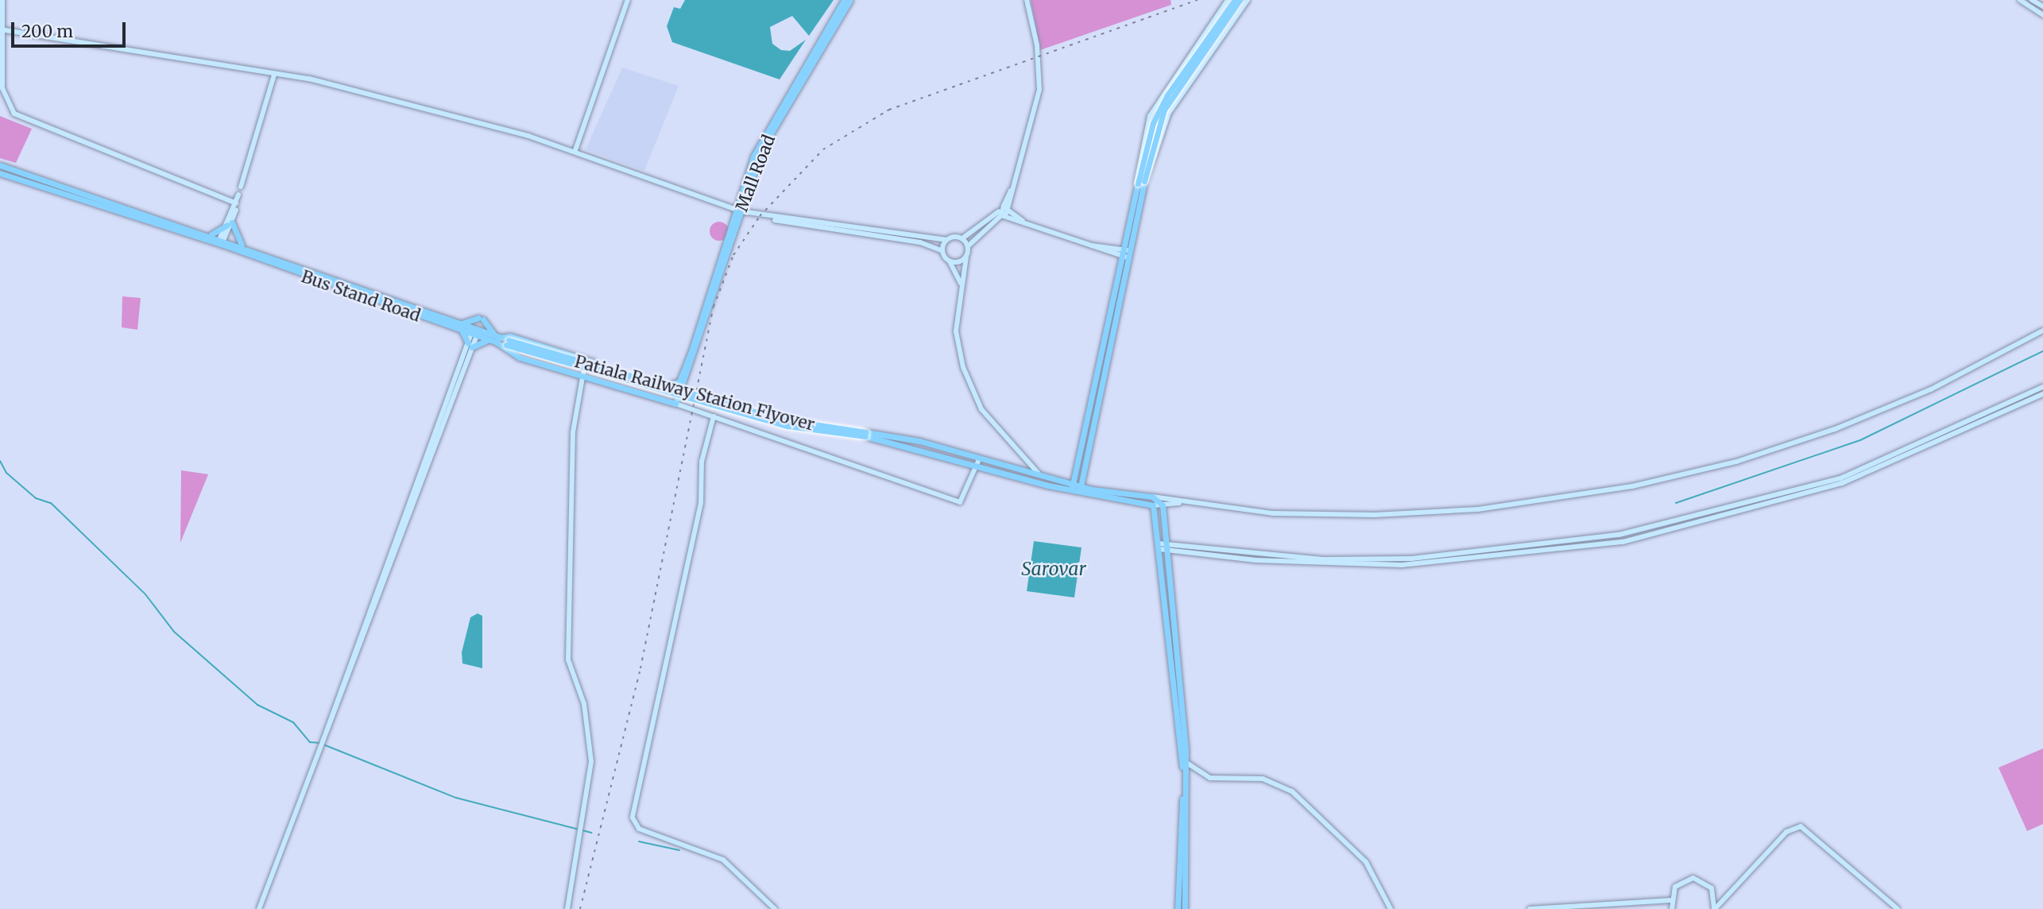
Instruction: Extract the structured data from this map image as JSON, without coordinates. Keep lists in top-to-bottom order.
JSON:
{
  "streets": {
    "main road": ["Mall Road", "Bus Stand Road", "Patiala Railway Station Flyover"]
  },
  "crossings": [
    ["Mall Road", "Bus Stand Road"],
    ["Bus Stand Road", "Patiala Railway Station Flyover"]
  ],
  "water": ["Sarovar"],
  "scale_bar": "200 m"
}
